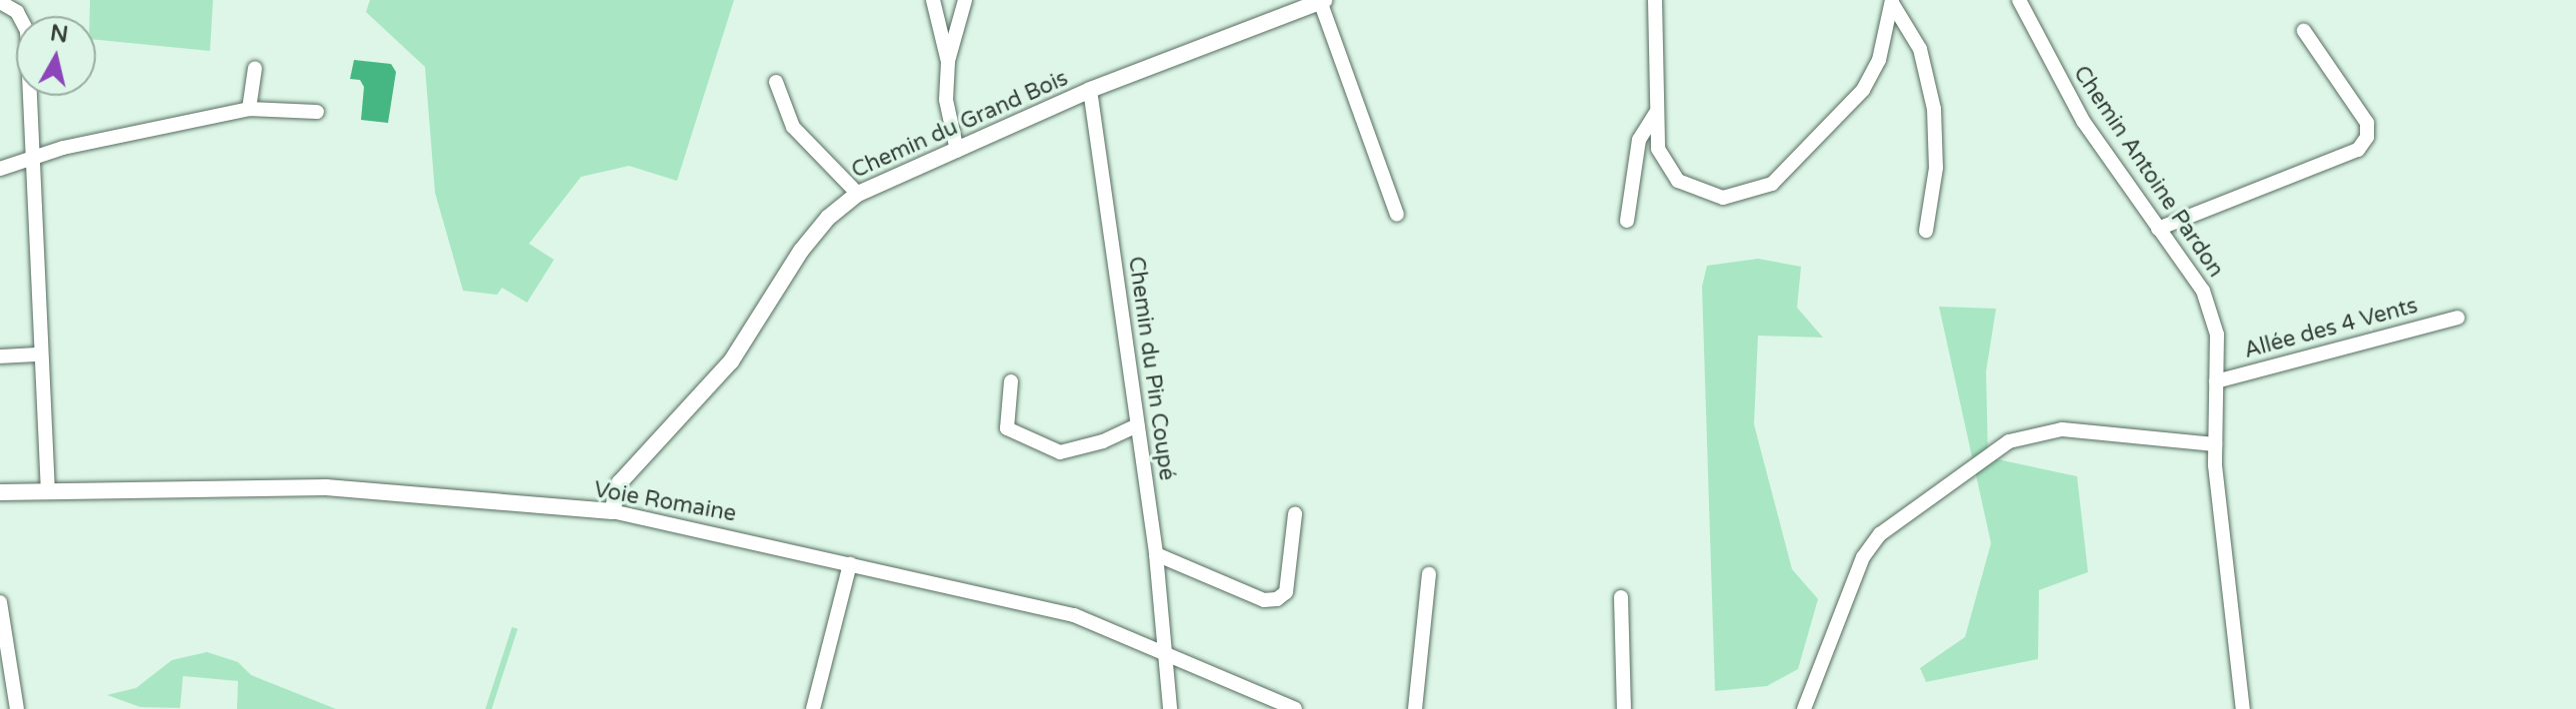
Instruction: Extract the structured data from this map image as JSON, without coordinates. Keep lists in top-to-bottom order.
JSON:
{
  "streets": {
    "street": [
      "Chemin du Grand Bois",
      "Chemin Antoine Pardon",
      "Allée des 4 Vents",
      "Chemin du Pin Coupé",
      "Voie Romaine"
    ]
  },
  "crossings": [
    ["Chemin du Grand Bois", "Chemin du Pin Coupé"],
    ["Chemin du Grand Bois", "Voie Romaine"],
    ["Chemin Antoine Pardon", "Allée des 4 Vents"],
    ["Chemin du Pin Coupé", "Voie Romaine"]
  ],
  "north": "top"
}
